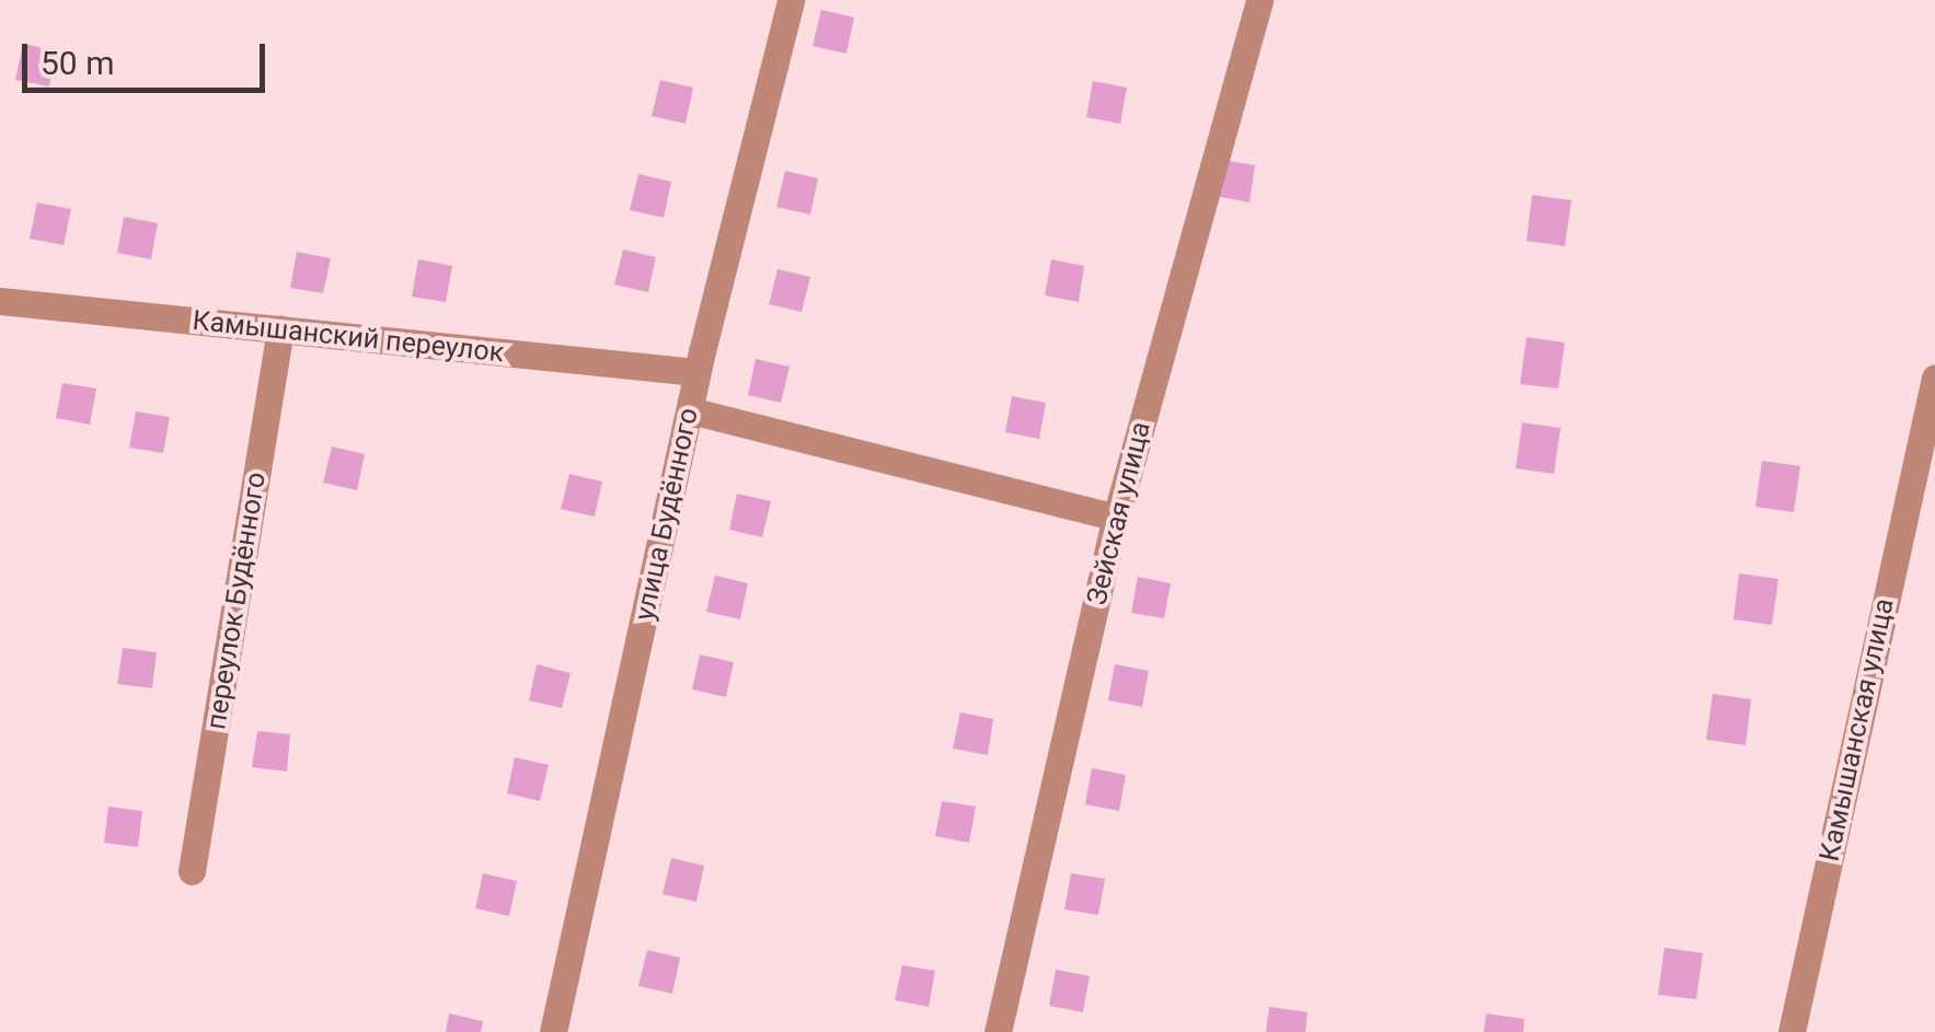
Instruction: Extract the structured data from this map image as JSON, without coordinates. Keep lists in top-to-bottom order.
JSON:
{
  "streets": {
    "street": [
      "Камышанский переулок",
      "Зейская улица",
      "улица Будённого",
      "переулок Будённого",
      "Камышанская улица"
    ]
  },
  "crossings": [
    ["Камышанский переулок", "улица Будённого"],
    ["Камышанский переулок", "переулок Будённого"]
  ],
  "scale_bar": "50 m"
}
